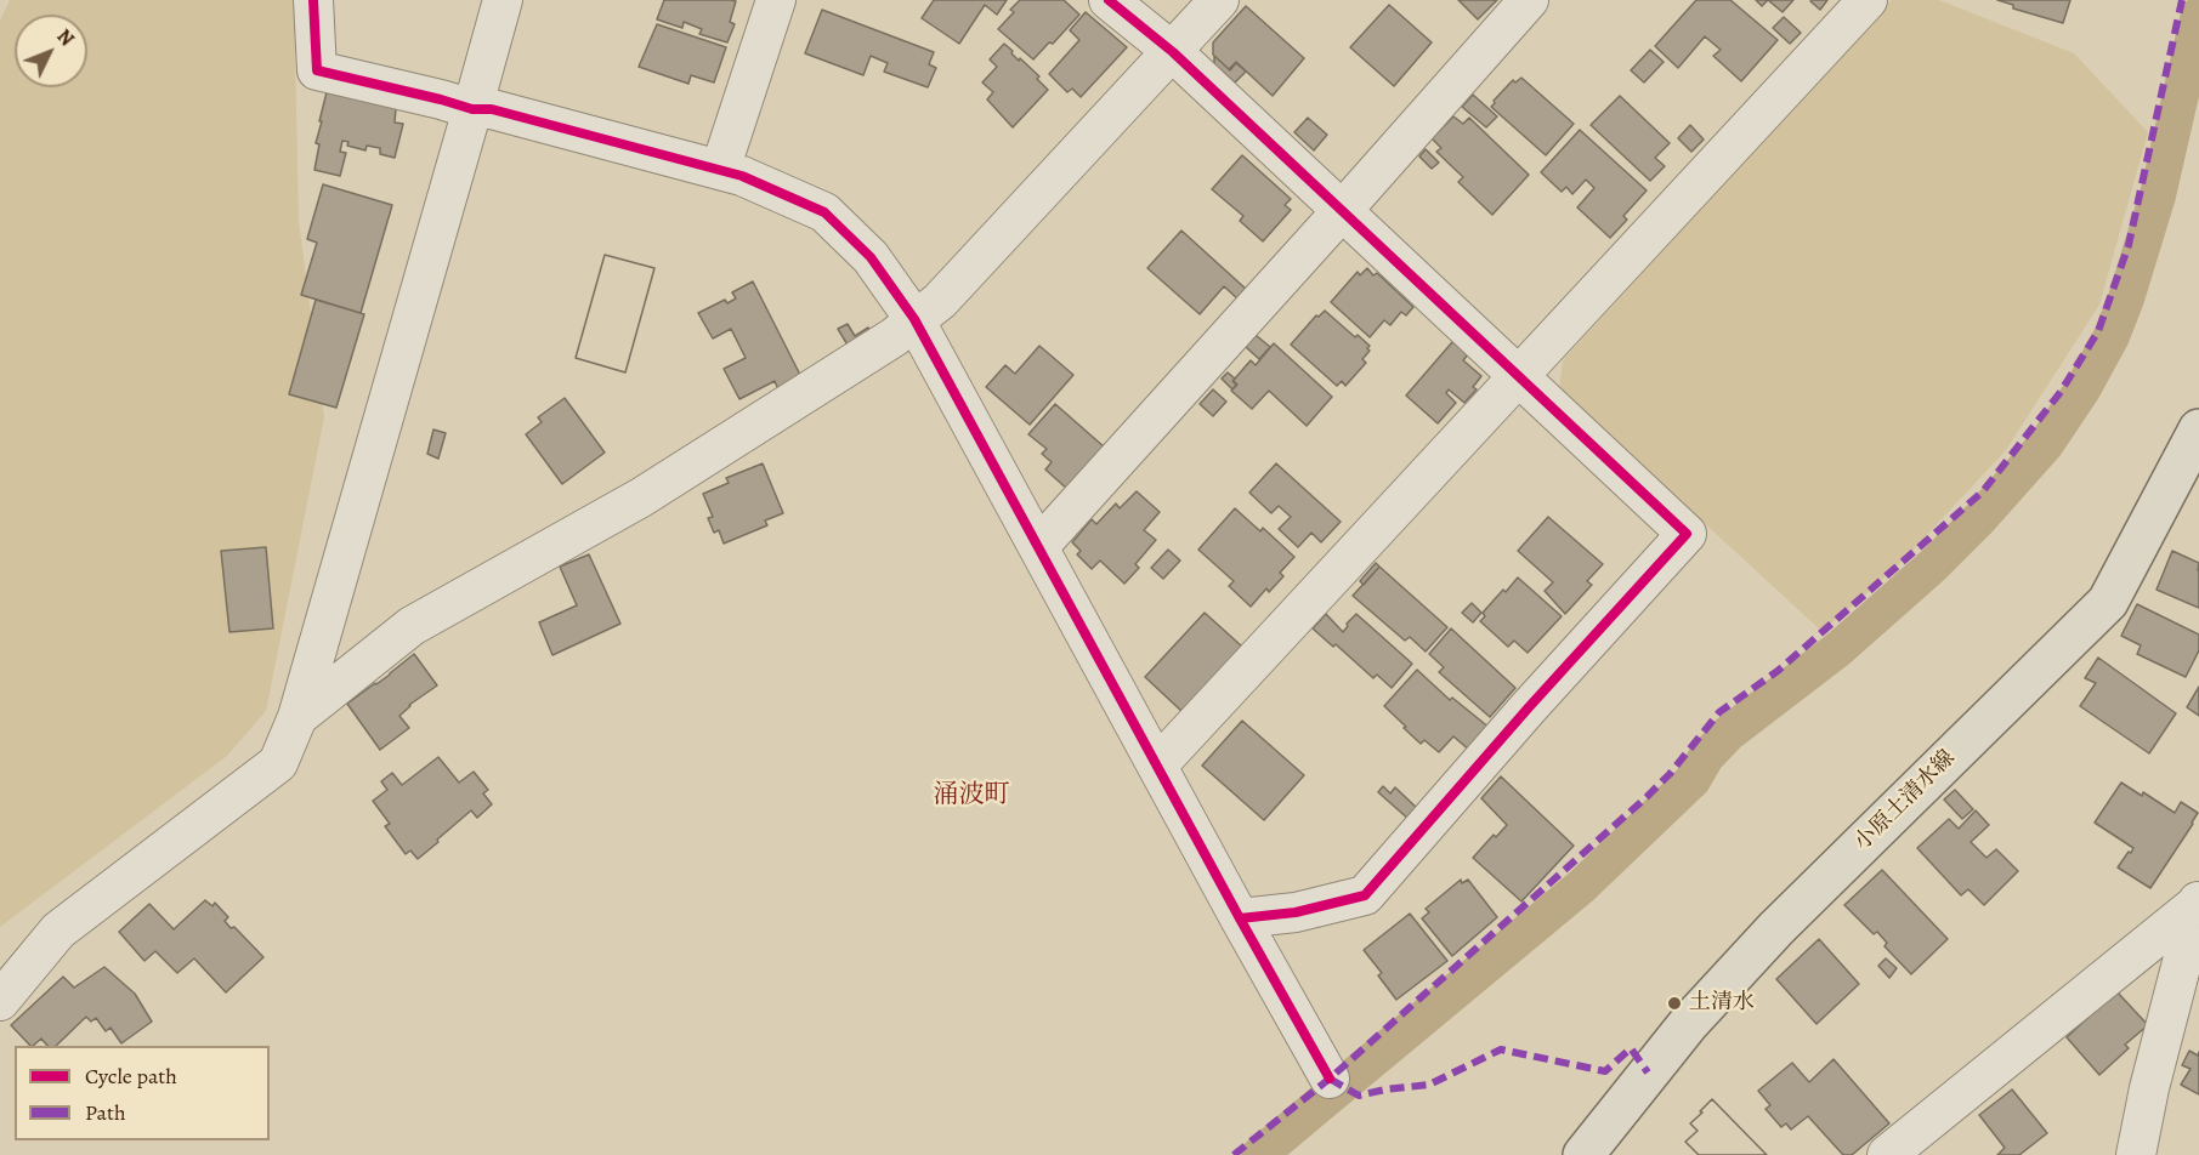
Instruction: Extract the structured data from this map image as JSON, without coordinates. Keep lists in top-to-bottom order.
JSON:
{
  "streets": {
    "main road": ["小原土清水線"]
  },
  "districts": ["涌波町"],
  "places": ["土清水"],
  "legend": ["Cycle path", "Path"],
  "north": "top right"
}
